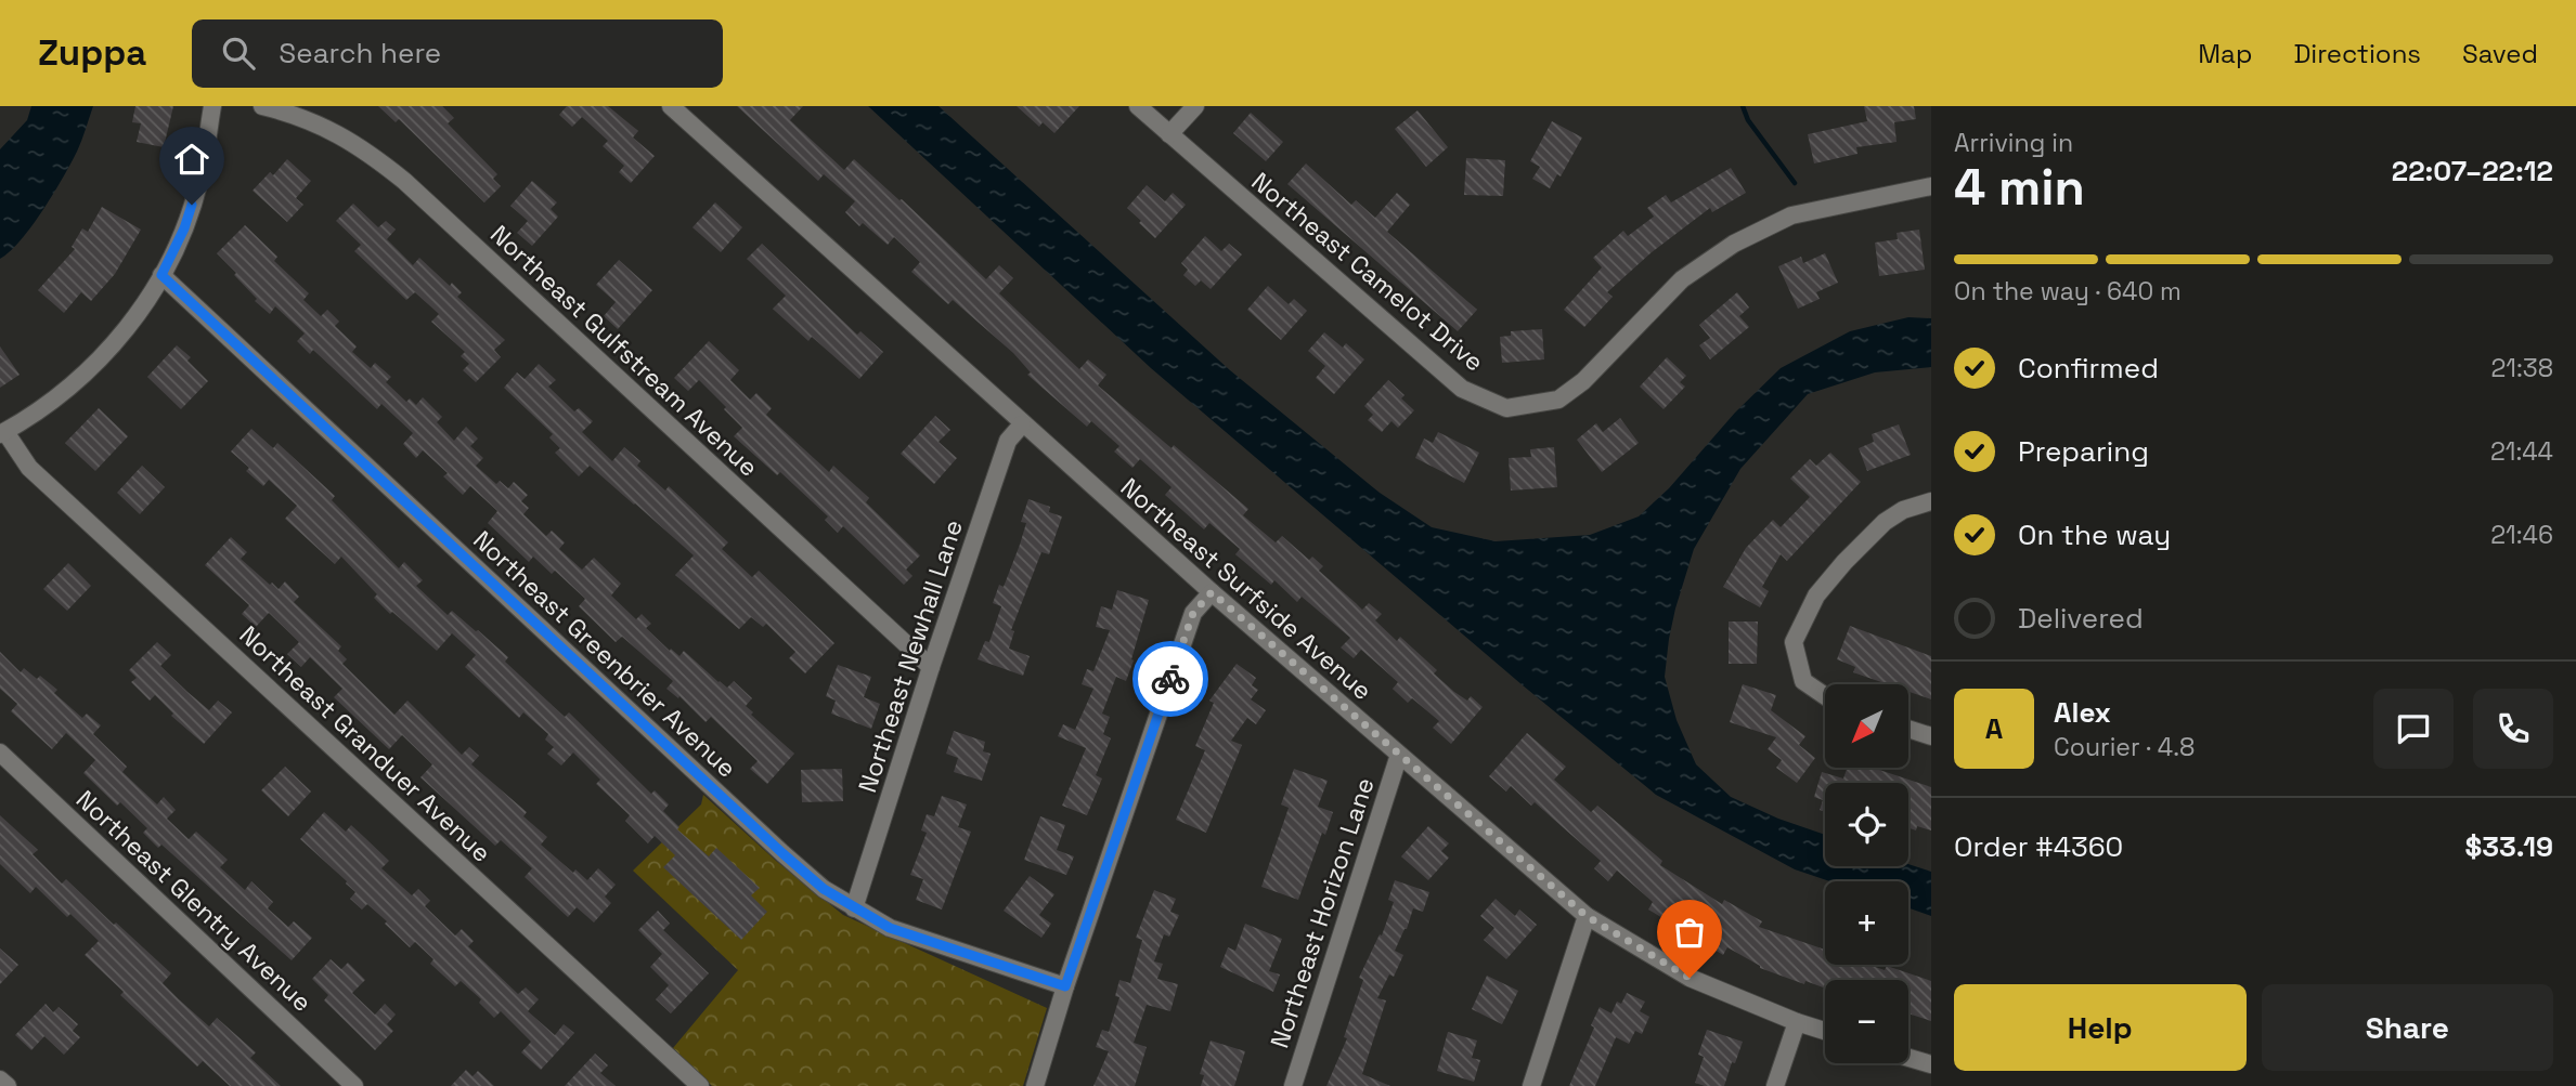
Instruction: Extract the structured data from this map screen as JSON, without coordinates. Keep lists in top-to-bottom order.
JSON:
{
  "streets": {
    "street": [
      "Northeast Camelot Drive",
      "Northeast Gulfstream Avenue",
      "Northeast Surfside Avenue",
      "Northeast Greenbrier Avenue",
      "Northeast Newhall Lane",
      "Northeast Granduer Avenue",
      "Northeast Glentry Avenue",
      "Northeast Horizon Lane"
    ]
  },
  "crossings": [
    ["Northeast Gulfstream Avenue", "Northeast Newhall Lane"],
    ["Northeast Surfside Avenue", "Northeast Newhall Lane"],
    ["Northeast Surfside Avenue", "Northeast Horizon Lane"],
    ["Northeast Greenbrier Avenue", "Northeast Newhall Lane"]
  ],
  "north": "bottom left",
  "page": {
    "header": "Zuppa",
    "search": "Search here",
    "nav": ["Map", "Directions", "Saved"],
    "heading": ["4 min", "Arriving in", "22:07–22:12"],
    "panel": [
      "Alex",
      "Courier · 4.8",
      "Order #4360",
      "$33.19"
    ],
    "bar": "On the way · 640 m",
    "list": [
      ["Confirmed", "21:38"],
      ["Preparing", "21:44"],
      ["On the way", "21:46"],
      "Delivered"
    ],
    "map_buttons": ["+", "−"],
    "round": "A",
    "buttons": ["Help", "Share"]
  }
}
